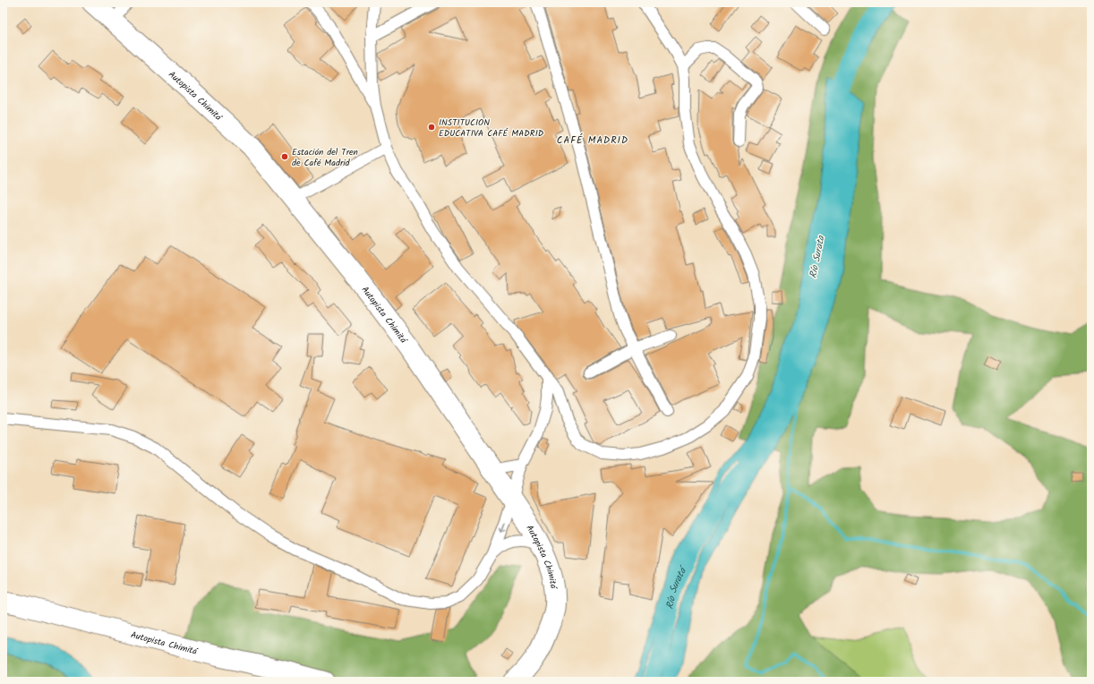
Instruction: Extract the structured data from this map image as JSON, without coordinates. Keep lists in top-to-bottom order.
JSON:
{
  "streets": {
    "highway": ["Autopista Chimitá"]
  },
  "districts": ["CAFÉ MADRID"],
  "water": ["Río Surata", "Río Suratá"],
  "places": ["INSTITUCION EDUCATIVA CAFÉ MADRID", "Estación del Tren de Café Madrid"]
}
